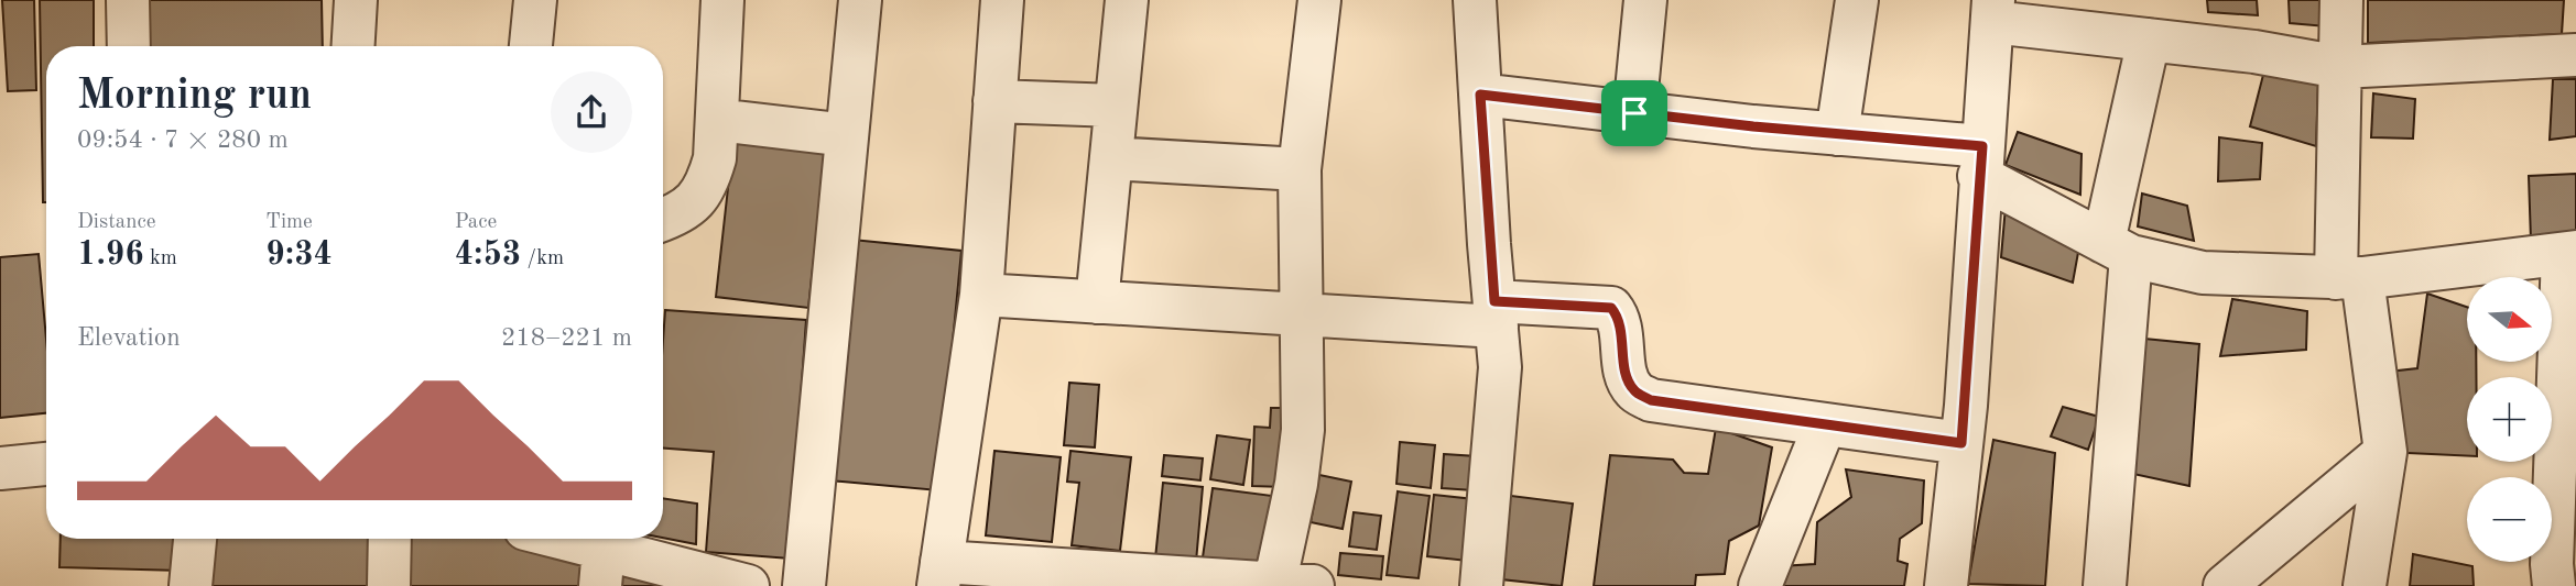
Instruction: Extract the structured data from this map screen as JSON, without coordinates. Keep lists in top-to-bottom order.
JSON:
{
  "north": "right",
  "page": {
    "heading": ["Morning run", "09:54 · 7 × 280 m"],
    "stats": [
      ["Distance", "1.96 km"],
      ["Time", "9:34"],
      ["Pace", "4:53 /km"]
    ],
    "map_buttons": ["+", "−"],
    "chart": ["Elevation", "218–221 m"]
  }
}
